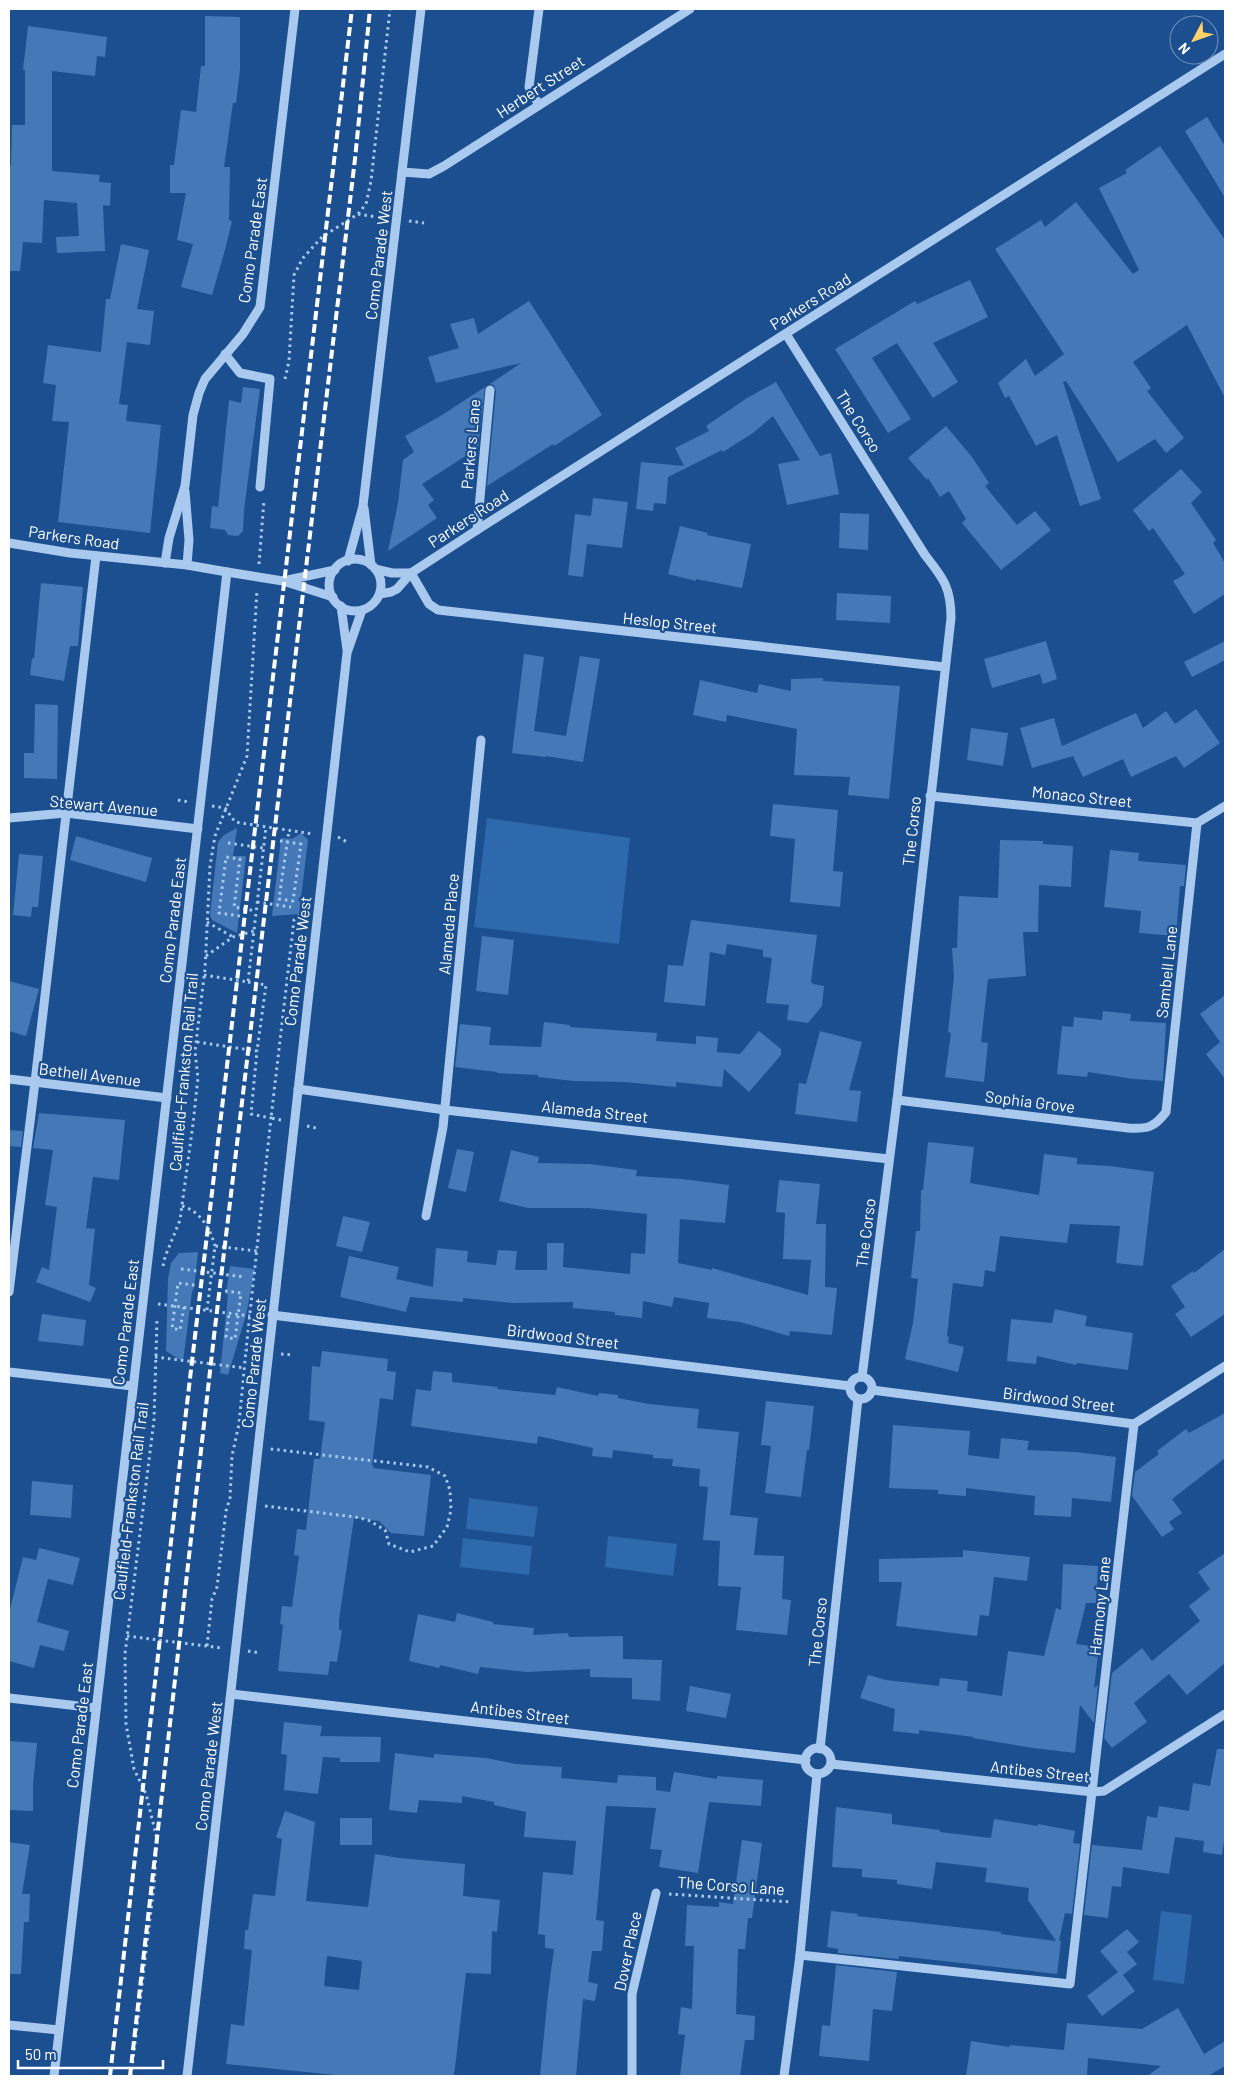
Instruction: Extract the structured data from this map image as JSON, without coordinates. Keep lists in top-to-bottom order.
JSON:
{
  "streets": {
    "street": [
      "Herbert Street",
      "Como Parade East",
      "Como Parade West",
      "Parkers Road",
      "The Corso",
      "Parkers Lane",
      "Heslop Street",
      "Monaco Street",
      "Stewart Avenue",
      "Alameda Place",
      "Sambell Lane",
      "Bethell Avenue",
      "Sophia Grove",
      "Alameda Street",
      "Birdwood Street",
      "Harmony Lane",
      "Antibes Street",
      "Dover Place"
    ],
    "path": ["Caulfield-Frankston Rail Trail", "The Corso Lane"]
  },
  "crossings": [
    ["Herbert Street", "Como Parade West"],
    ["Como Parade East", "Parkers Road"],
    ["Como Parade East", "Stewart Avenue"],
    ["Como Parade East", "Bethell Avenue"],
    ["Como Parade West", "Parkers Road"],
    ["Como Parade West", "Alameda Street"],
    ["Como Parade West", "Birdwood Street"],
    ["Como Parade West", "Antibes Street"],
    ["Parkers Road", "The Corso"],
    ["Parkers Road", "Parkers Lane"],
    ["Parkers Road", "Heslop Street"],
    ["The Corso", "Heslop Street"],
    ["The Corso", "Monaco Street"],
    ["The Corso", "Sophia Grove"],
    ["The Corso", "Alameda Street"],
    ["The Corso", "Birdwood Street"],
    ["The Corso", "Antibes Street"],
    ["Monaco Street", "Sambell Lane"],
    ["Alameda Place", "Alameda Street"],
    ["Sambell Lane", "Sophia Grove"],
    ["Birdwood Street", "Harmony Lane"],
    ["Harmony Lane", "Antibes Street"],
    ["The Corso Lane", "Dover Place"]
  ],
  "scale_bar": "50 m",
  "north": "bottom left"
}
